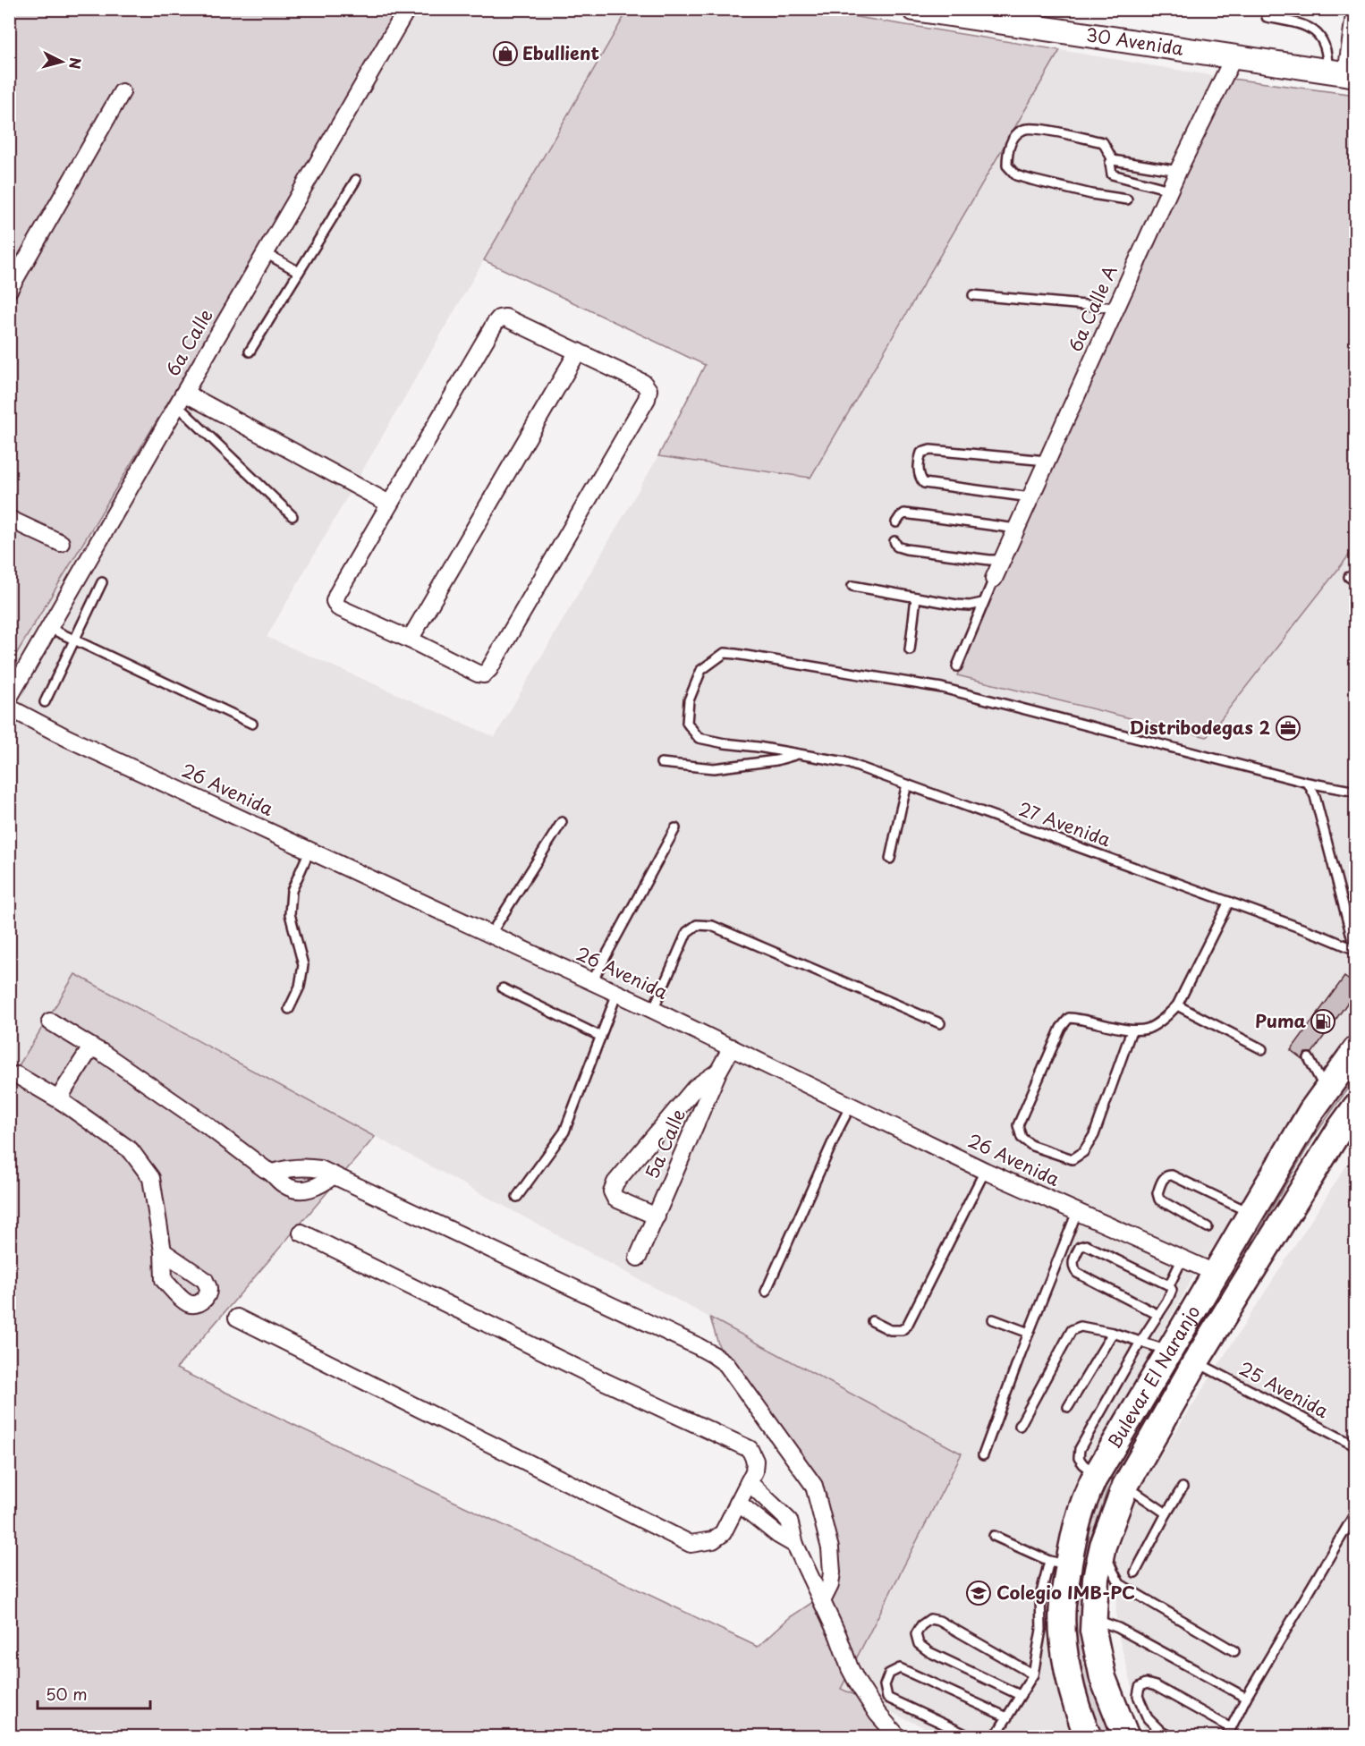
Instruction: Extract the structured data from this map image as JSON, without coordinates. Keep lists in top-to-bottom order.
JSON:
{
  "streets": {
    "main road": ["Bulevar El Naranjo"],
    "street": [
      "30 Avenida",
      "6a Calle A",
      "6a Calle",
      "26 Avenida",
      "5a Calle"
    ],
    "lane": ["27 Avenida", "25 Avenida"]
  },
  "crossings": [
    ["30 Avenida", "6a Calle A"],
    ["26 Avenida", "5a Calle"],
    ["26 Avenida", "Bulevar El Naranjo"],
    ["Bulevar El Naranjo", "25 Avenida"]
  ],
  "places": {
    "shop": ["Ebullient"],
    "office": ["Distribodegas 2"],
    "fuel station": ["Puma"],
    "school or university": ["Colegio IMB-PC"]
  },
  "scale_bar": "50 m",
  "north": "right"
}
